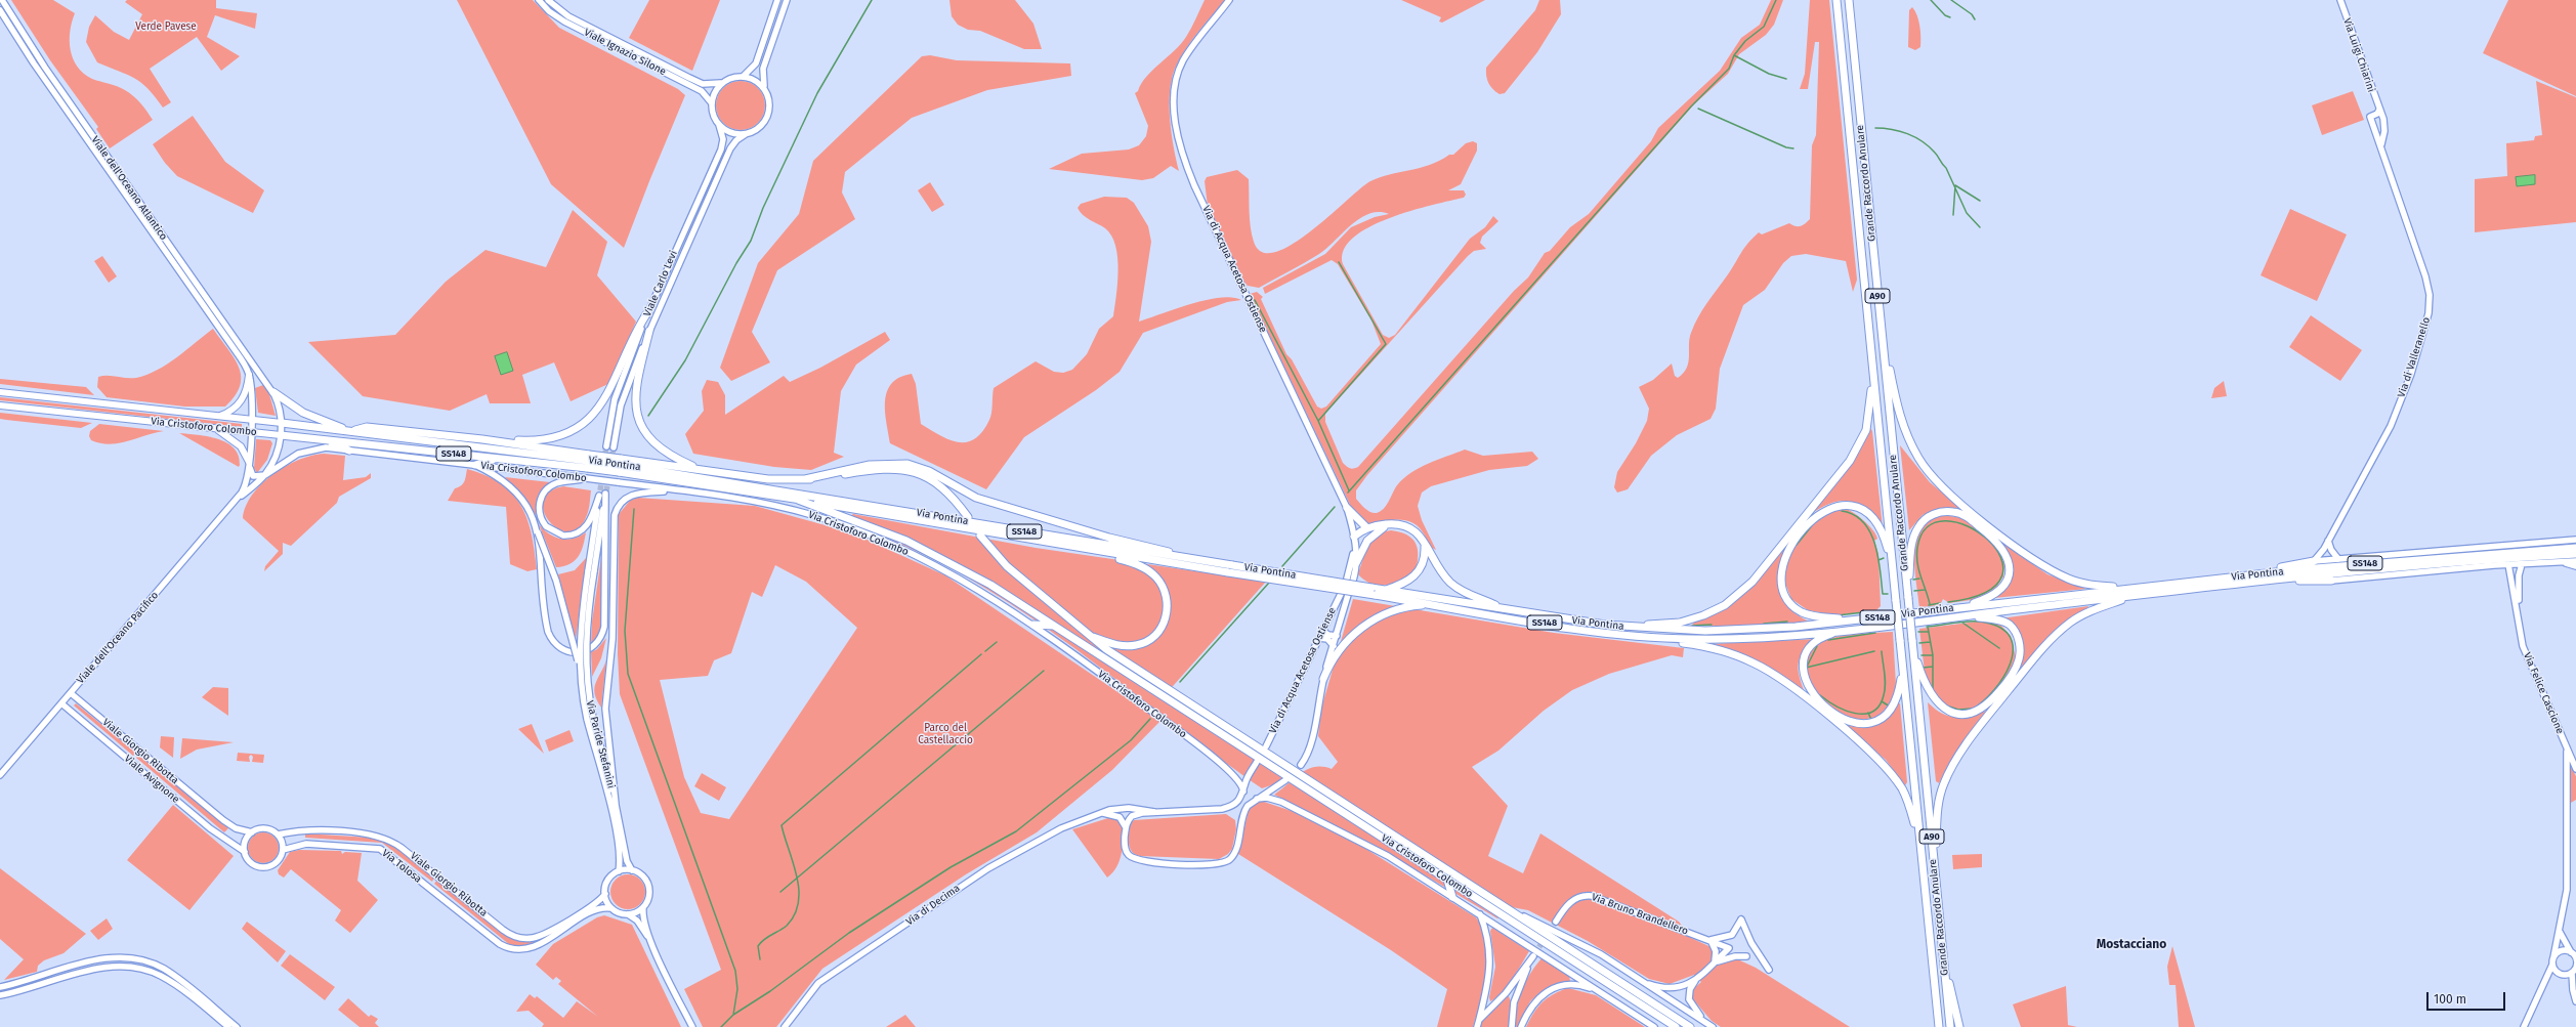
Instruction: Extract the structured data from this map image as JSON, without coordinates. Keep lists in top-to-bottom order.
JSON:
{
  "streets": {
    "highway": [
      "Grande Raccordo Anulare",
      "A90",
      "Via Cristoforo Colombo",
      "SS148",
      "Via Pontina"
    ],
    "street": [
      "Viale Ignazio Silone",
      "Via Luigi Chiarini",
      "Viale dell'Oceano Atlantico",
      "Via di Acqua Acetosa Ostiense",
      "Viale Carlo Levi",
      "Via di Valleranello",
      "Viale dell'Oceano Pacifico",
      "Via Felice Cascione",
      "Via Paride Stefanini",
      "Viale Giorgio Ribotta",
      "Viale Avignone",
      "Via Tolosa",
      "Via di Decima",
      "Via Bruno Brandellero"
    ]
  },
  "crossings": [
    ["Viale Ignazio Silone", "Viale Carlo Levi"],
    ["Via Luigi Chiarini", "Via di Valleranello"],
    ["Viale dell'Oceano Atlantico", "Via Cristoforo Colombo"],
    ["Viale dell'Oceano Atlantico", "Viale dell'Oceano Pacifico"],
    ["Via Cristoforo Colombo", "Via Pontina"],
    ["Via Cristoforo Colombo", "Viale dell'Oceano Pacifico"],
    ["Via Cristoforo Colombo", "Via di Decima"],
    ["Viale dell'Oceano Pacifico", "Viale Giorgio Ribotta"],
    ["Viale dell'Oceano Pacifico", "Viale Avignone"],
    ["Via Paride Stefanini", "Viale Giorgio Ribotta"],
    ["Via Paride Stefanini", "Via Tolosa"],
    ["Viale Giorgio Ribotta", "Viale Avignone"],
    ["Viale Giorgio Ribotta", "Via Tolosa"],
    ["Viale Avignone", "Via Tolosa"]
  ],
  "districts": ["Mostacciano"],
  "parks": ["Verde Pavese", "Parco del Castellaccio"],
  "scale_bar": "100 m"
}
